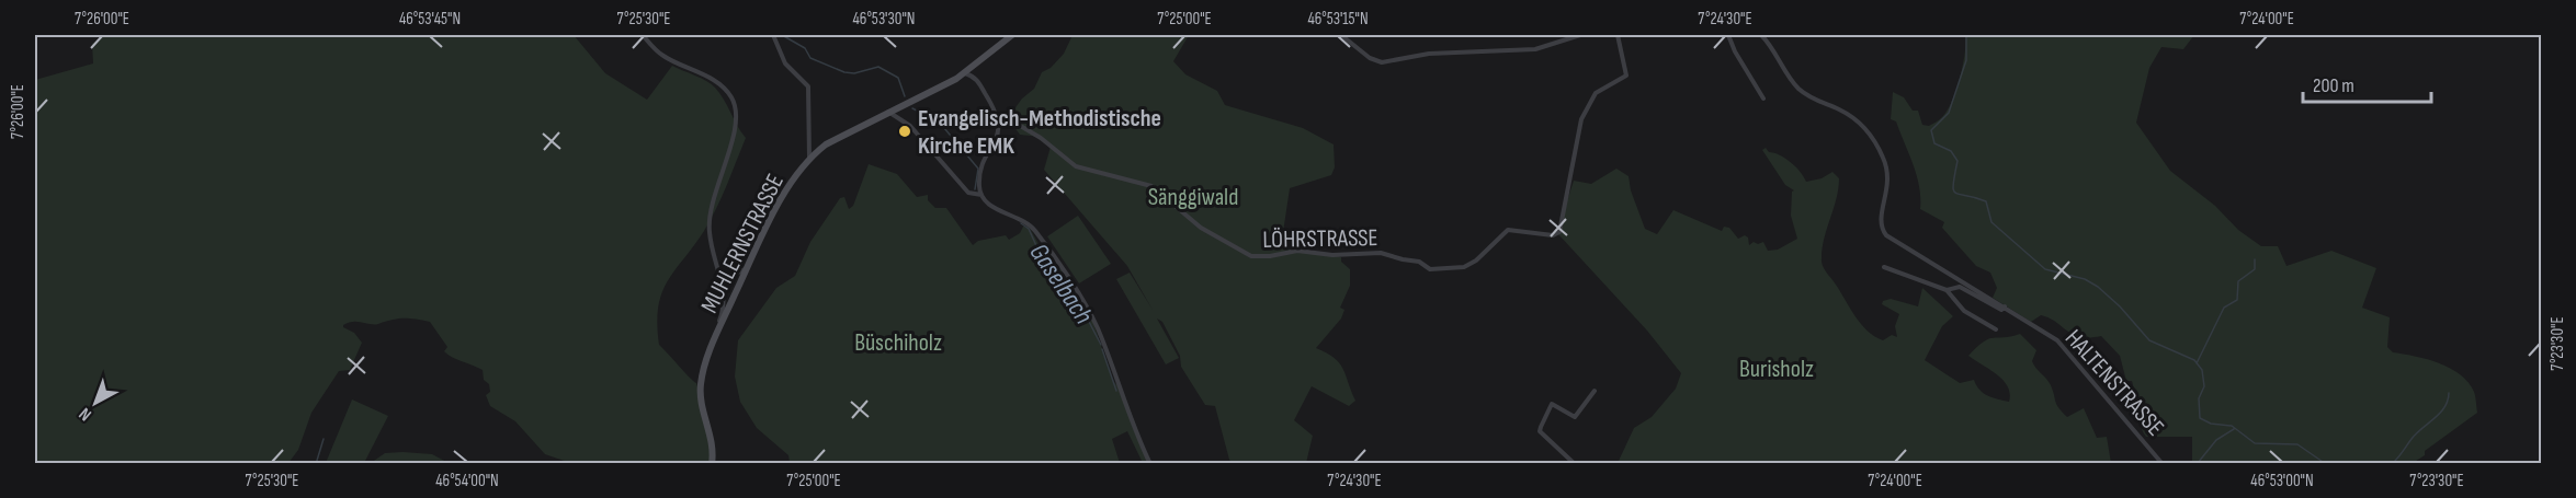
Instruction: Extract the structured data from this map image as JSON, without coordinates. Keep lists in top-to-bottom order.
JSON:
{
  "streets": {
    "street": ["LÖHRSTRASSE", "MUHLERNSTRASSE", "HALTENSTRASSE"]
  },
  "water": ["Gaselbach"],
  "parks": ["Sänggiwald", "Büschiholz", "Burisholz"],
  "places": ["Evangelisch-Methodistische Kirche EMK"],
  "scale_bar": "200 m",
  "north": "bottom left",
  "coordinates": [
    "7°26'00\"E",
    "46°53'45\"N",
    "7°25'30\"E",
    "46°53'30\"N",
    "7°25'00\"E",
    "46°53'15\"N",
    "7°24'30\"E",
    "7°24'00\"E",
    "7°23'30\"E",
    "46°54'00\"N",
    "46°53'00\"N"
  ]
}
